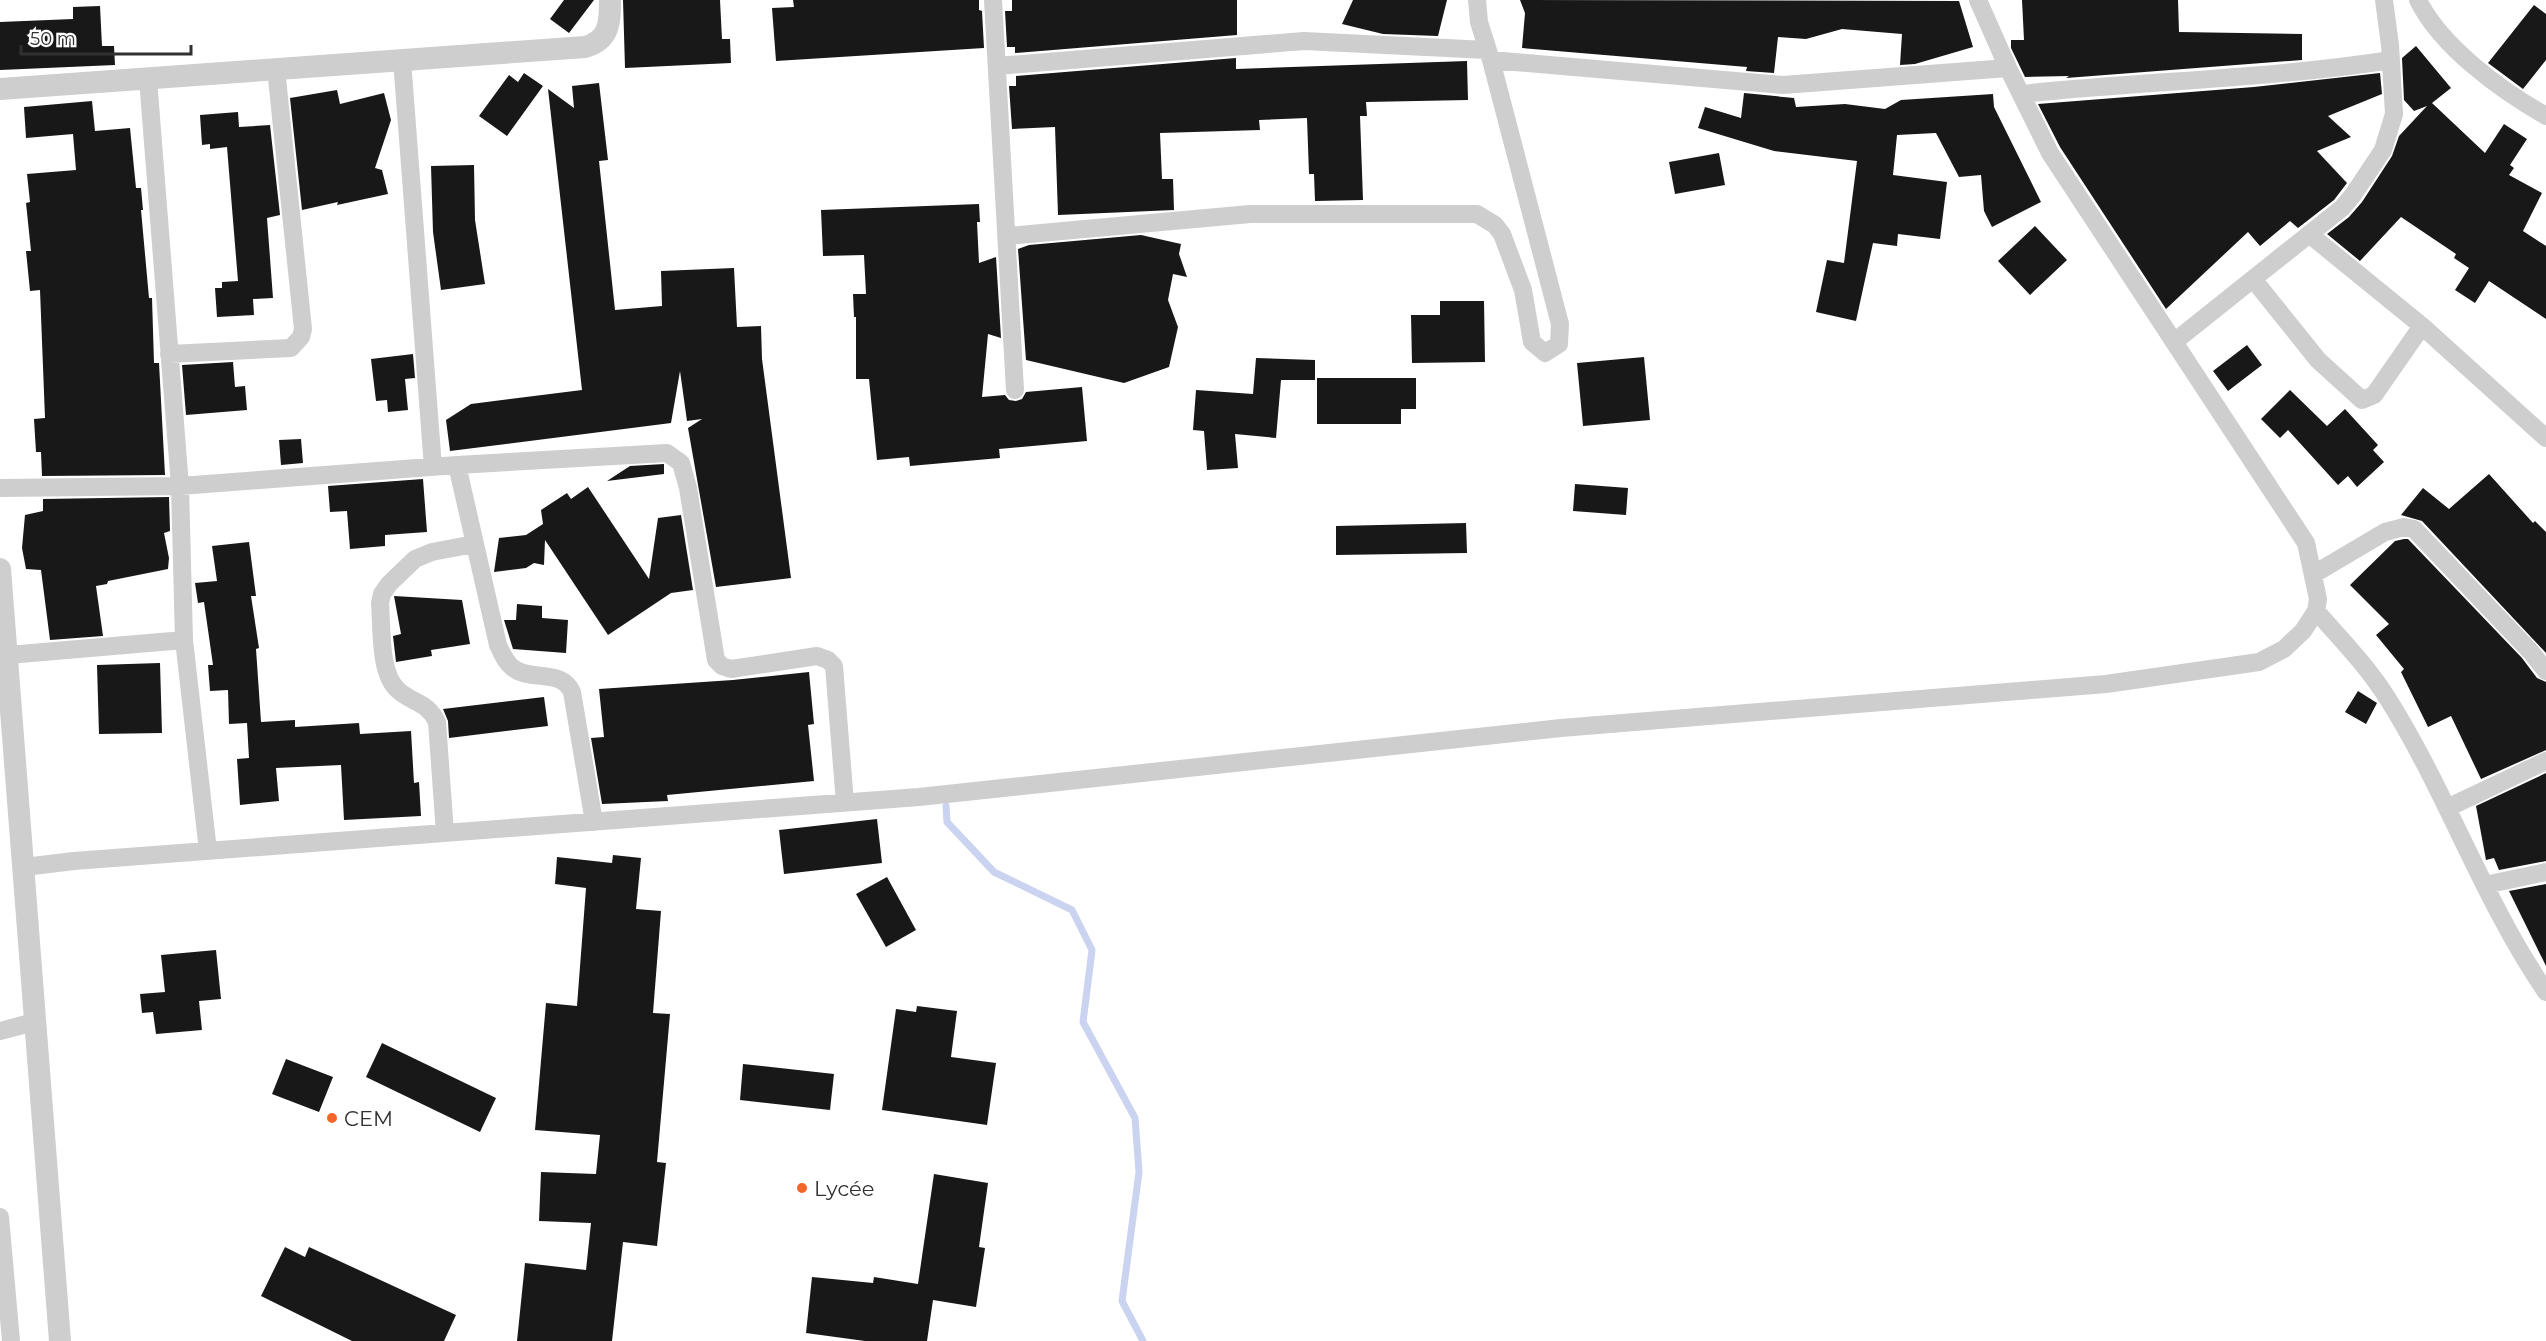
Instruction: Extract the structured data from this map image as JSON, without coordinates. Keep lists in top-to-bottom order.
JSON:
{
  "places": ["CEM", "Lycée"],
  "scale_bar": "50 m"
}
